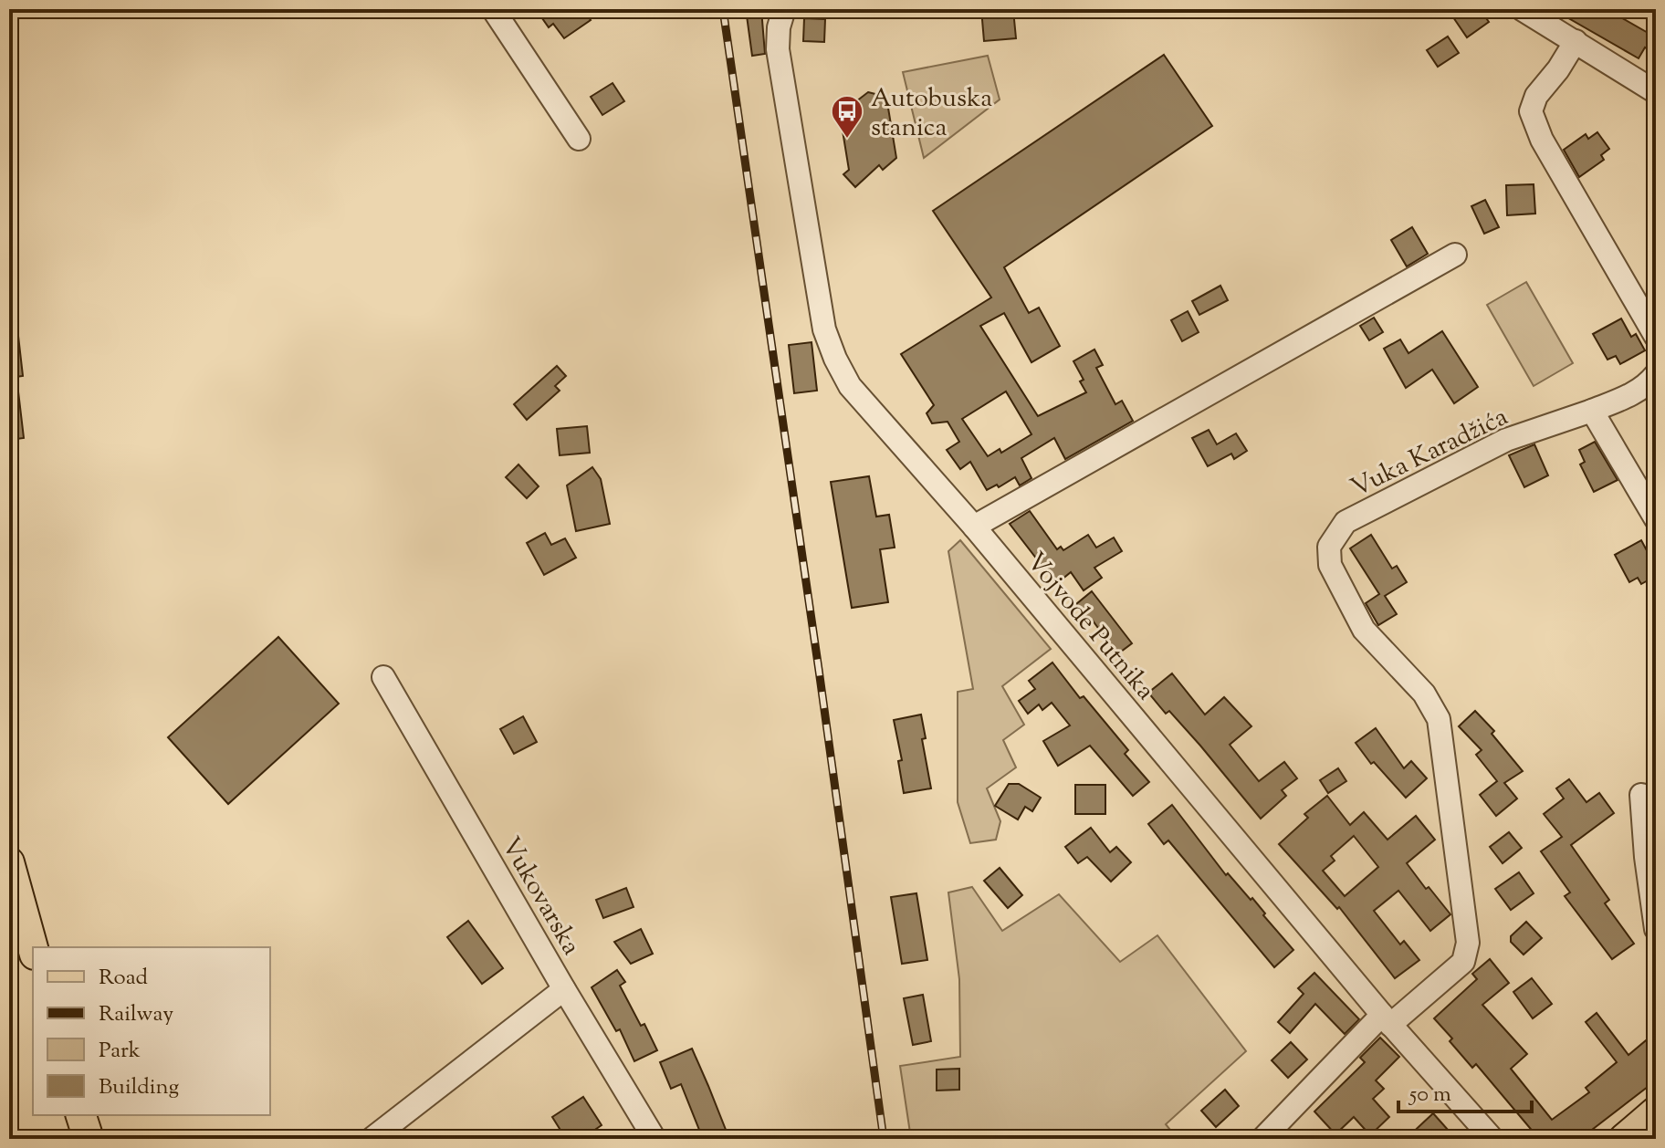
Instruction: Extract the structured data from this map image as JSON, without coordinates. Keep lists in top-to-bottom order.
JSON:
{
  "streets": {
    "street": ["Vuka Karadžića", "Vojvode Putnika", "Vukovarska"]
  },
  "crossings": [
    ["Vuka Karadžića", "Vojvode Putnika"]
  ],
  "places": {
    "bus stop": ["Autobuska stanica"]
  },
  "legend": [
    "Road",
    "Railway",
    "Park",
    "Building"
  ],
  "scale_bar": "50 m"
}
